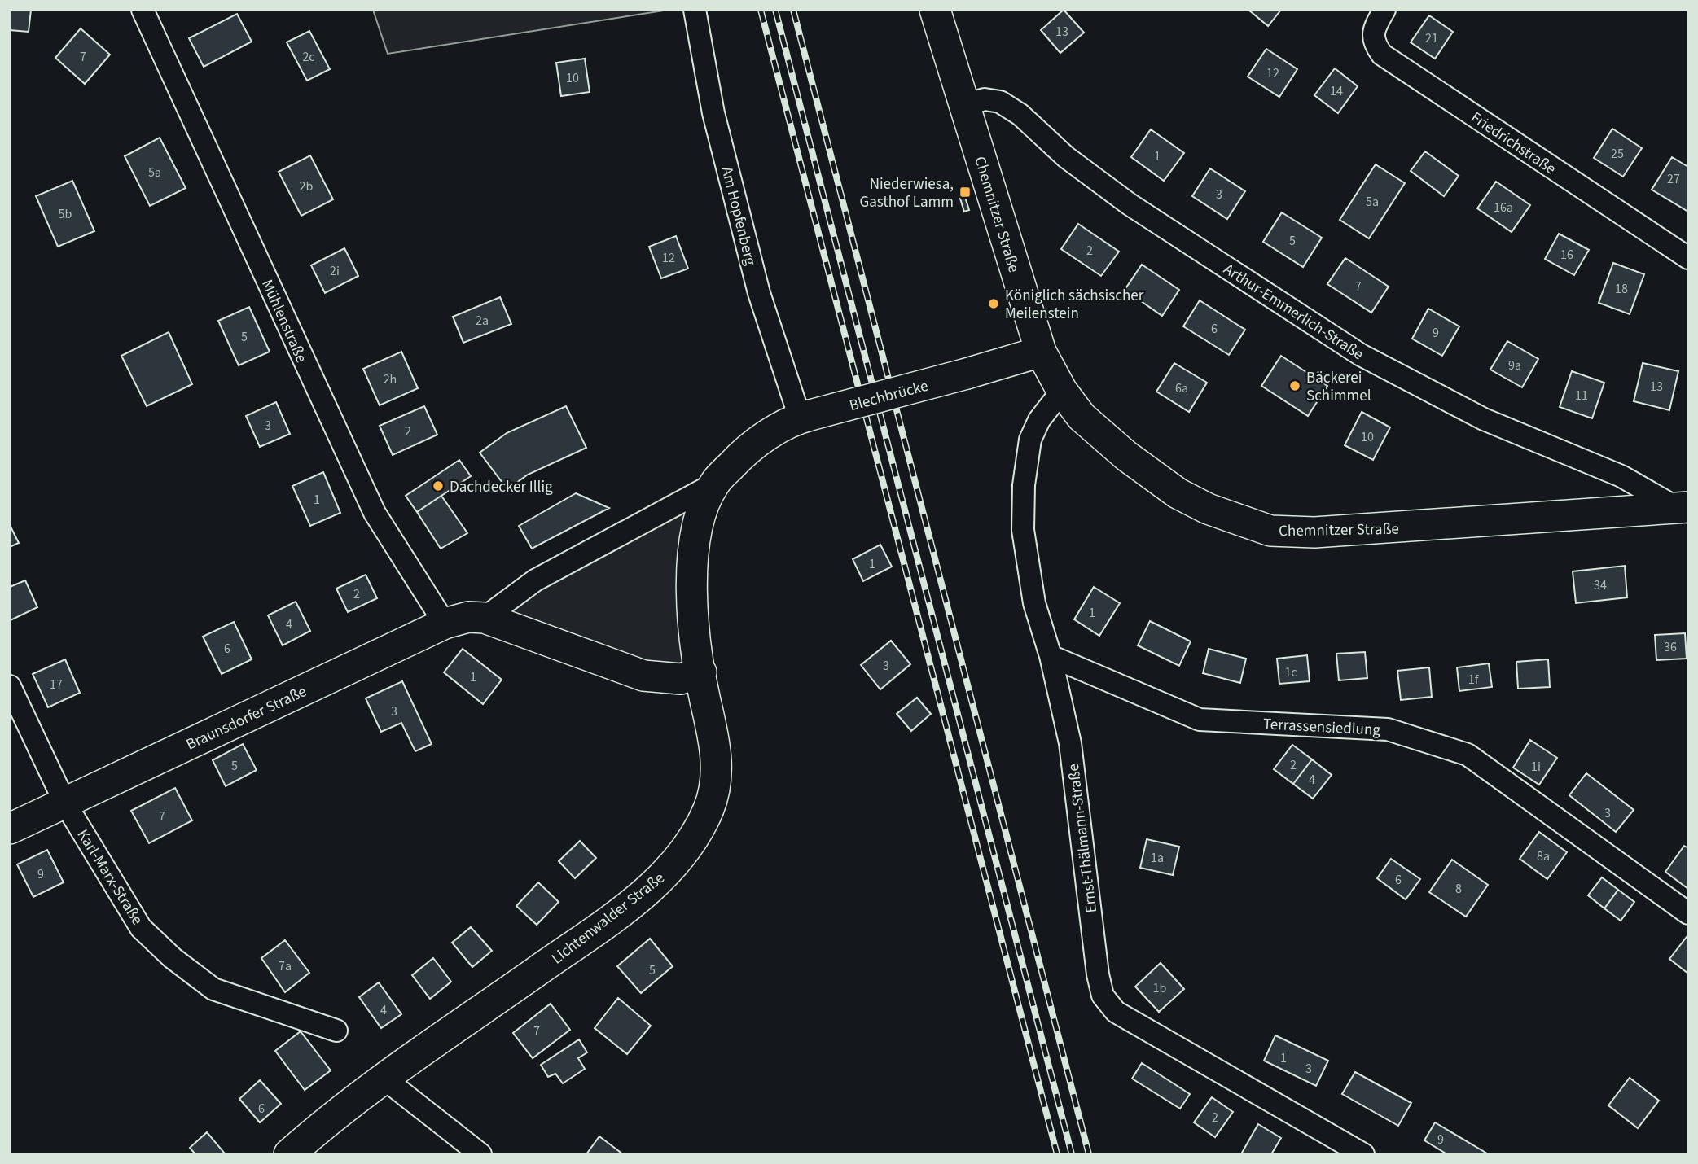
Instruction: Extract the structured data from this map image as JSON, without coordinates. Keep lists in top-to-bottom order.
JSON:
{
  "streets": {
    "main road": [
      "Chemnitzer Straße",
      "Blechbrücke",
      "Braunsdorfer Straße",
      "Lichtenwalder Straße"
    ],
    "street": [
      "Friedrichstraße",
      "Am Hopfenberg",
      "Arthur-Emmerlich-Straße",
      "Mühlenstraße",
      "Terrassensiedlung",
      "Ernst-Thälmann-Straße",
      "Karl-Marx-Straße"
    ]
  },
  "crossings": [
    ["Chemnitzer Straße", "Arthur-Emmerlich-Straße"],
    ["Chemnitzer Straße", "Blechbrücke"],
    ["Chemnitzer Straße", "Ernst-Thälmann-Straße"],
    ["Am Hopfenberg", "Blechbrücke"],
    ["Am Hopfenberg", "Lichtenwalder Straße"],
    ["Mühlenstraße", "Braunsdorfer Straße"],
    ["Blechbrücke", "Lichtenwalder Straße"],
    ["Braunsdorfer Straße", "Karl-Marx-Straße"],
    ["Braunsdorfer Straße", "Lichtenwalder Straße"],
    ["Terrassensiedlung", "Ernst-Thälmann-Straße"]
  ],
  "places": {
    "transit": ["Niederwiesa, Gasthof Lamm"],
    "other": ["Königlich sächsischer Meilenstein", "Bäckerei Schimmel", "Dachdecker Illig"]
  },
  "house_numbers": [
    "13",
    "21",
    "7",
    "2c",
    "12",
    "10",
    "14",
    "25",
    "1",
    "5a",
    "27",
    "2b",
    "3",
    "5a",
    "16a",
    "5b",
    "5",
    "2",
    "16",
    "12",
    "2i",
    "7",
    "18",
    "2a",
    "6",
    "9",
    "5",
    "9a",
    "2h",
    "13",
    "6a",
    "11",
    "3",
    "2",
    "10",
    "1",
    "1",
    "34",
    "2",
    "1",
    "4",
    "36",
    "6",
    "3",
    "1c",
    "1",
    "1f",
    "17",
    "3",
    "2",
    "5",
    "1i",
    "4",
    "3",
    "7",
    "8a",
    "1a",
    "9",
    "6",
    "8",
    "7a",
    "5",
    "1b",
    "4",
    "7",
    "1",
    "3",
    "6",
    "2",
    "9"
  ]
}
